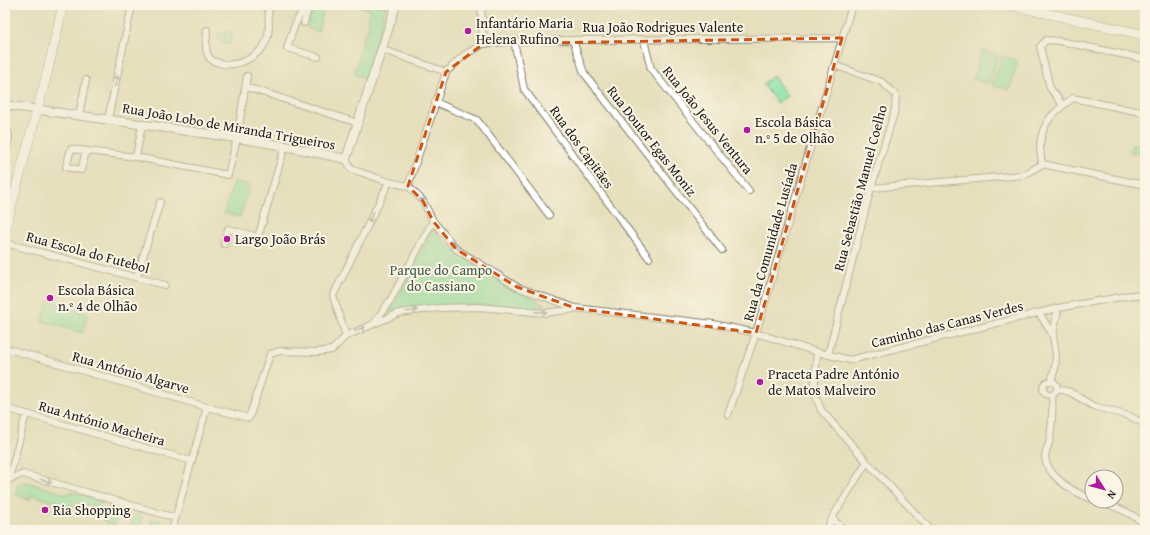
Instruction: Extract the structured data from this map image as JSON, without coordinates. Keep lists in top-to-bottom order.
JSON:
{
  "streets": {
    "street": [
      "Rua João Rodrigues Valente",
      "Rua João Jesus Ventura",
      "Rua João Lobo de Miranda Trigueiros",
      "Rua Doutor Egas Moniz",
      "Rua dos Capitães",
      "Rua Sebastião Manuel Coelho",
      "Rua da Comunidade Lusíada",
      "Rua Escola do Futebol",
      "Caminho das Canas Verdes",
      "Rua António Algarve",
      "Rua António Macheira"
    ]
  },
  "crossings": [
    ["Rua João Rodrigues Valente", "Rua João Jesus Ventura"],
    ["Rua João Rodrigues Valente", "Rua João Lobo de Miranda Trigueiros"],
    ["Rua João Rodrigues Valente", "Rua Doutor Egas Moniz"],
    ["Rua João Rodrigues Valente", "Rua dos Capitães"],
    ["Rua João Rodrigues Valente", "Rua da Comunidade Lusíada"],
    ["Rua Sebastião Manuel Coelho", "Rua da Comunidade Lusíada"],
    ["Rua Sebastião Manuel Coelho", "Caminho das Canas Verdes"],
    ["Rua da Comunidade Lusíada", "Caminho das Canas Verdes"]
  ],
  "parks": ["Parque do Campo do Cassiano"],
  "places": [
    "Infantário Maria Helena Rufino",
    "Escola Básica n.º 5 de Olhão",
    "Largo João Brás",
    "Escola Básica n.º 4 de Olhão",
    "Praceta Padre António de Matos Malveiro",
    "Ria Shopping"
  ],
  "north": "bottom right"
}
